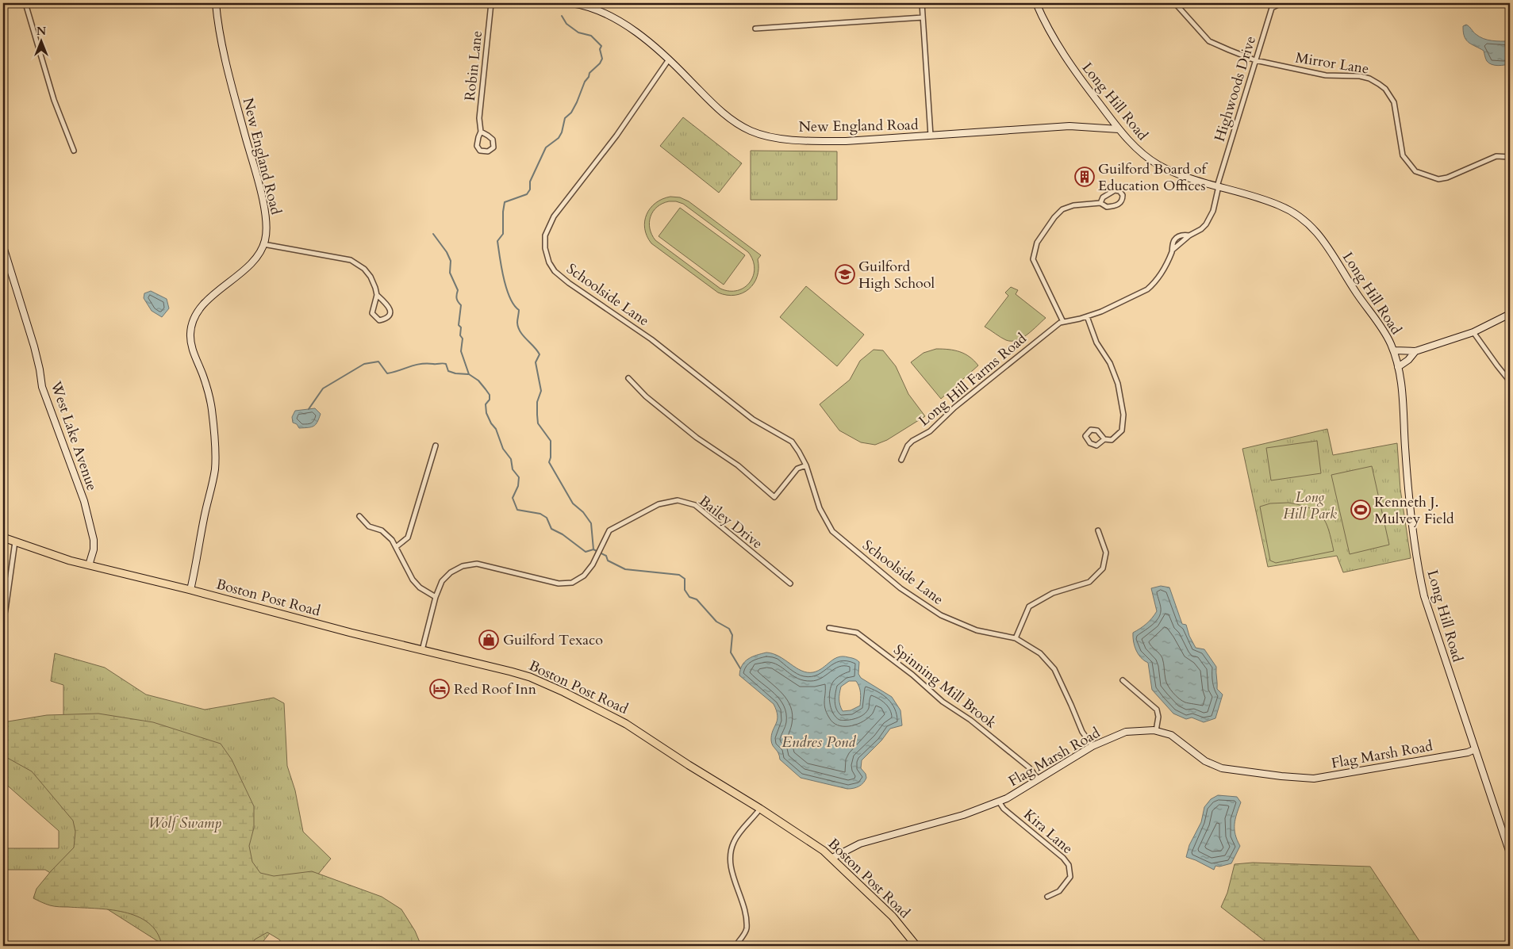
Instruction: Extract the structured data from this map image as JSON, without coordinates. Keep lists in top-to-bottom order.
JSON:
{
  "streets": {
    "main road": ["Boston Post Road"],
    "street": [
      "Mirror Lane",
      "Robin Lane",
      "Highwoods Drive",
      "Long Hill Road",
      "New England Road",
      "Schoolside Lane",
      "Long Hill Farms Road",
      "West Lake Avenue",
      "Bailey Drive",
      "Spinning Mill Brook",
      "Flag Marsh Road",
      "Kira Lane"
    ]
  },
  "crossings": [
    ["Mirror Lane", "Highwoods Drive"],
    ["Highwoods Drive", "Long Hill Road"],
    ["Highwoods Drive", "Long Hill Farms Road"],
    ["Long Hill Road", "New England Road"],
    ["Long Hill Road", "Long Hill Farms Road"],
    ["Long Hill Road", "Flag Marsh Road"],
    ["New England Road", "Schoolside Lane"],
    ["New England Road", "Boston Post Road"],
    ["Schoolside Lane", "Flag Marsh Road"],
    ["West Lake Avenue", "Boston Post Road"],
    ["Boston Post Road", "Flag Marsh Road"],
    ["Spinning Mill Brook", "Flag Marsh Road"],
    ["Flag Marsh Road", "Kira Lane"]
  ],
  "water": ["Endres Pond"],
  "parks": ["Long Hill Park", "Wolf Swamp"],
  "places": {
    "building": ["Guilford Board of Education Offices"],
    "school or university": ["Guilford High School"],
    "sports": ["Kenneth J. Mulvey Field"],
    "shop": ["Guilford Texaco"],
    "hotel": ["Red Roof Inn"]
  },
  "north": "top"
}
